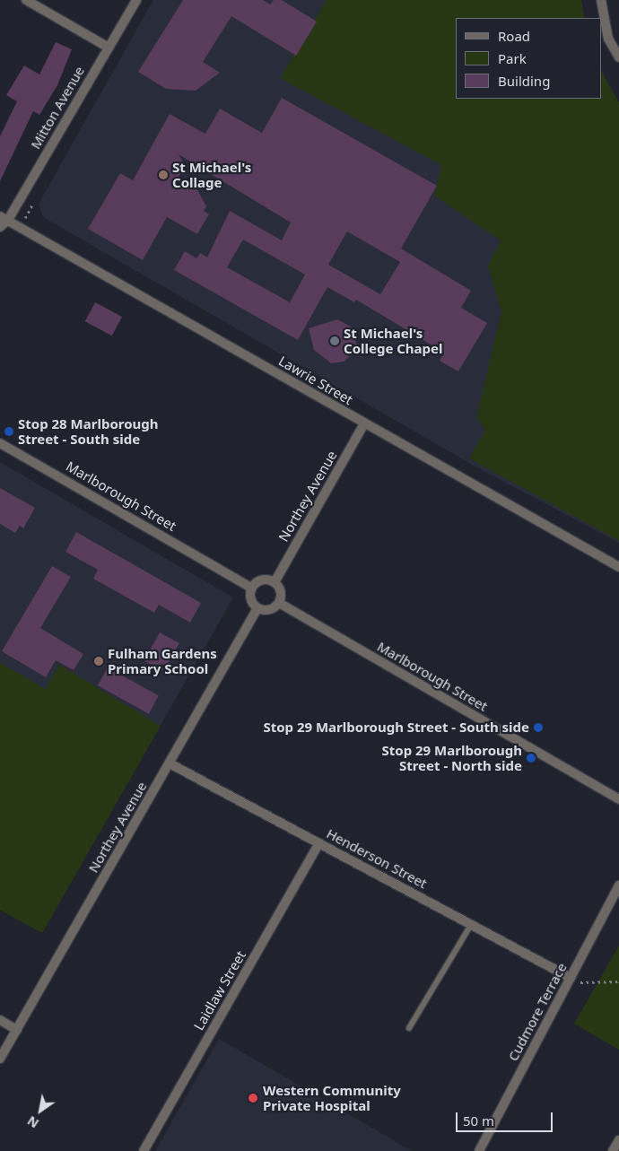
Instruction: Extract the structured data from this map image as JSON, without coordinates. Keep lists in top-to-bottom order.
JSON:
{
  "streets": {
    "street": [
      "Mitton Avenue",
      "Lawrie Street",
      "Marlborough Street",
      "Northey Avenue",
      "Henderson Street",
      "Laidlaw Street",
      "Cudmore Terrace"
    ]
  },
  "crossings": [
    ["Mitton Avenue", "Lawrie Street"],
    ["Lawrie Street", "Northey Avenue"],
    ["Marlborough Street", "Northey Avenue"],
    ["Northey Avenue", "Henderson Street"],
    ["Henderson Street", "Laidlaw Street"],
    ["Henderson Street", "Cudmore Terrace"]
  ],
  "places": [
    "St Michael's Collage",
    "St Michael's College Chapel",
    "Stop 28 Marlborough Street - South side",
    "Fulham Gardens Primary School",
    "Stop 29 Marlborough Street - South side",
    "Stop 29 Marlborough Street - North side",
    "Western Community Private Hospital"
  ],
  "legend": ["Road", "Park", "Building"],
  "scale_bar": "50 m",
  "north": "bottom left"
}
